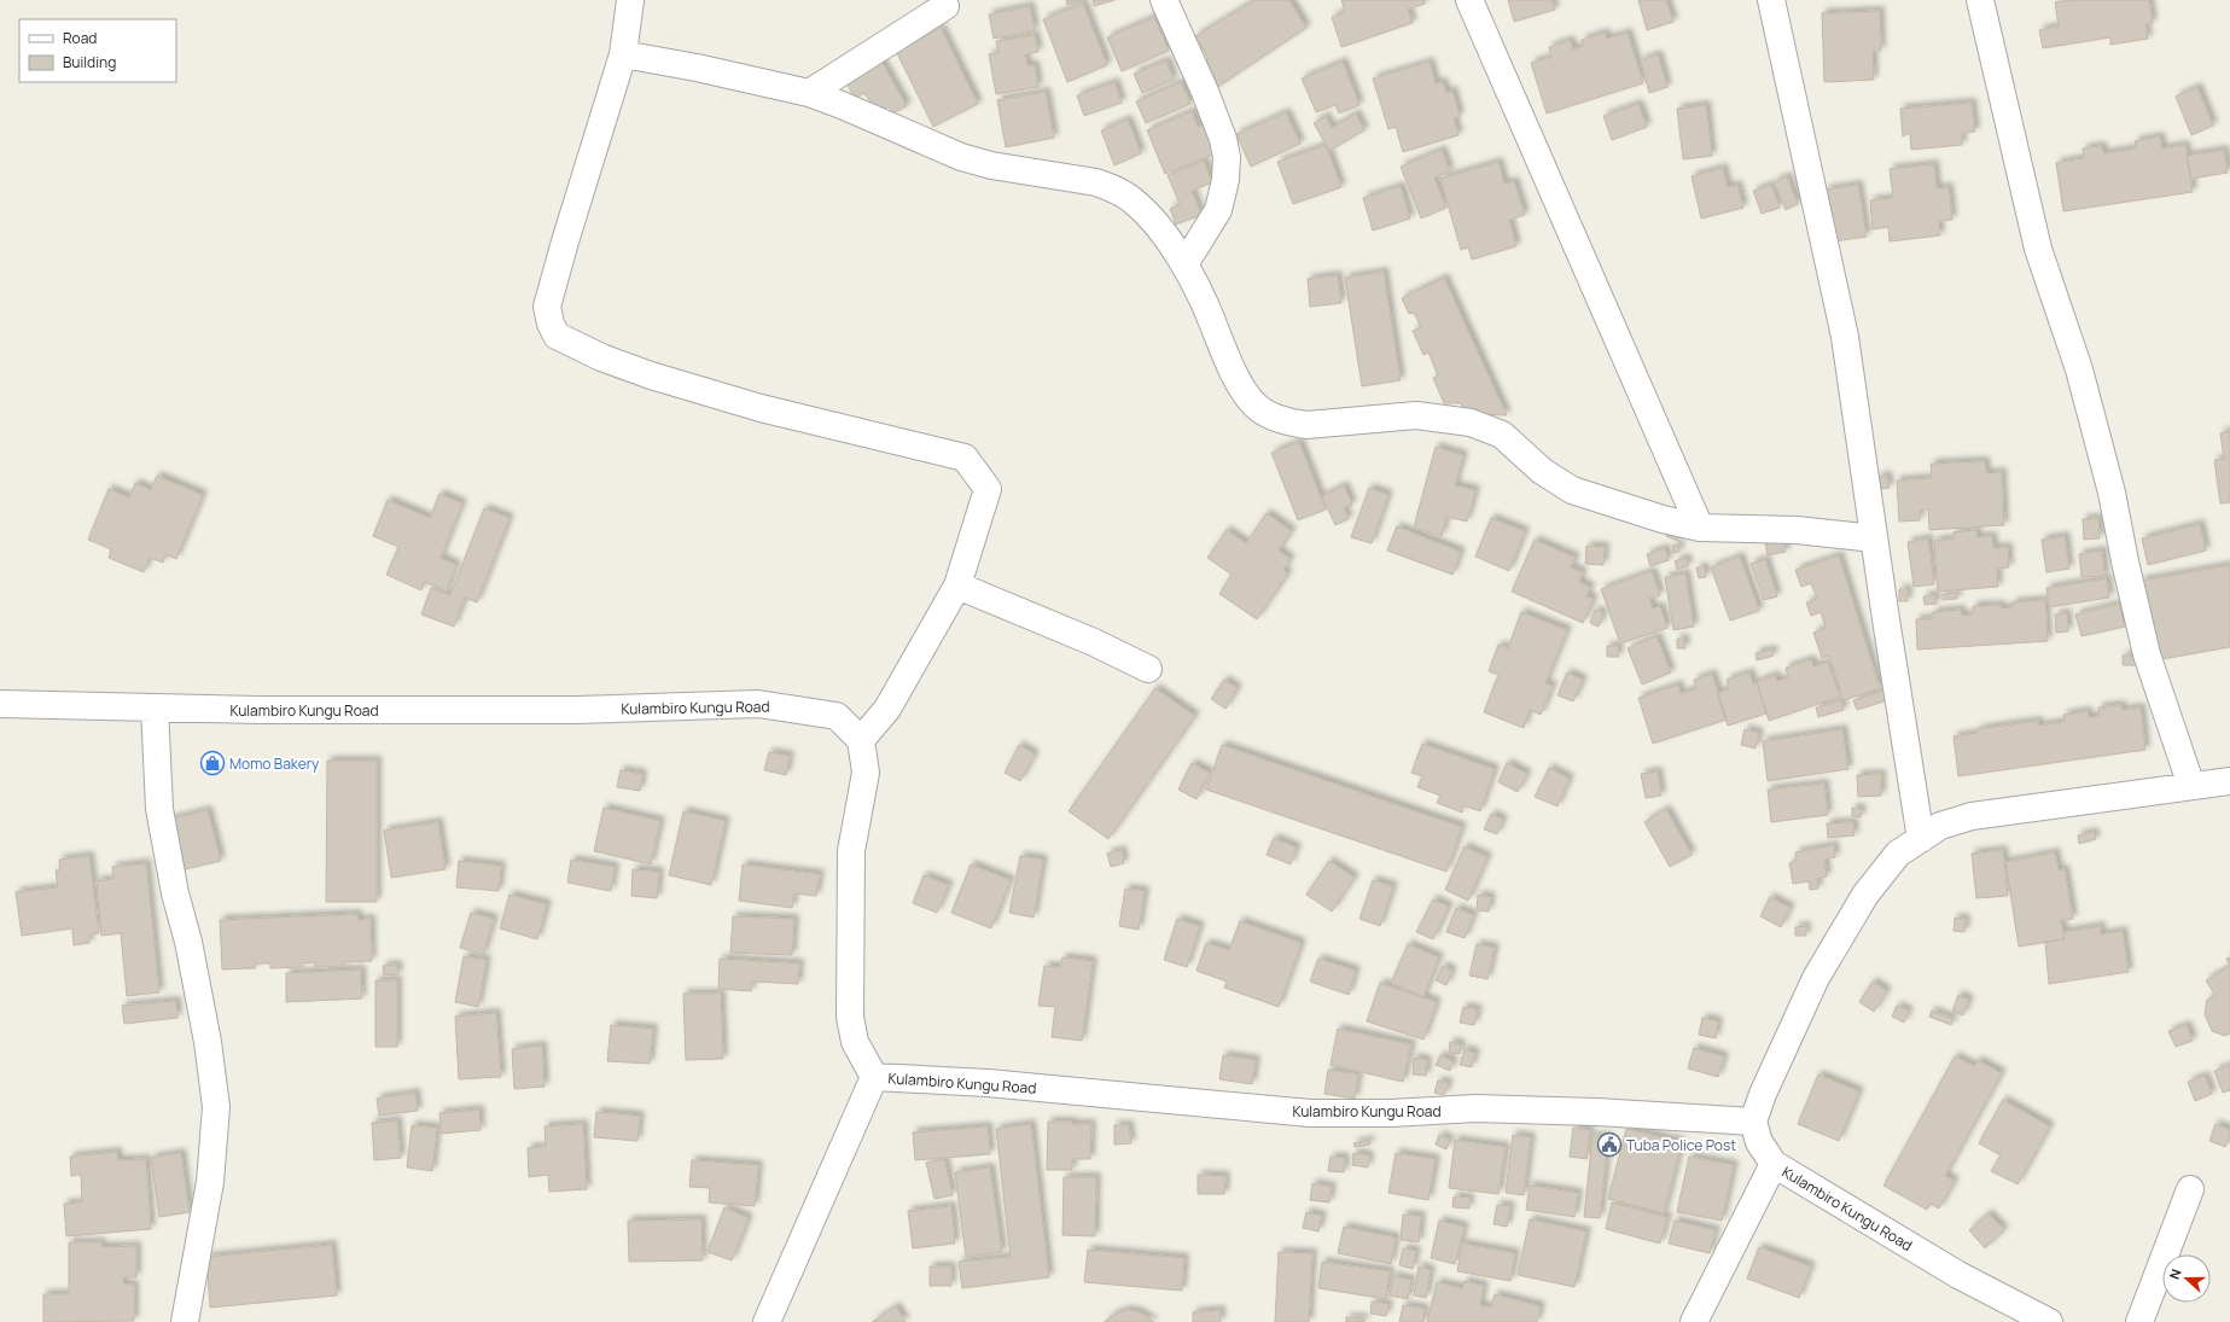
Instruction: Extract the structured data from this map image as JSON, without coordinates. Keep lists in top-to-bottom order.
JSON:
{
  "streets": {
    "street": ["Kulambiro Kungu Road"]
  },
  "places": {
    "shop": ["Momo Bakery"],
    "public building": ["Tuba Police Post"]
  },
  "legend": ["Road", "Building"],
  "north": "left"
}
